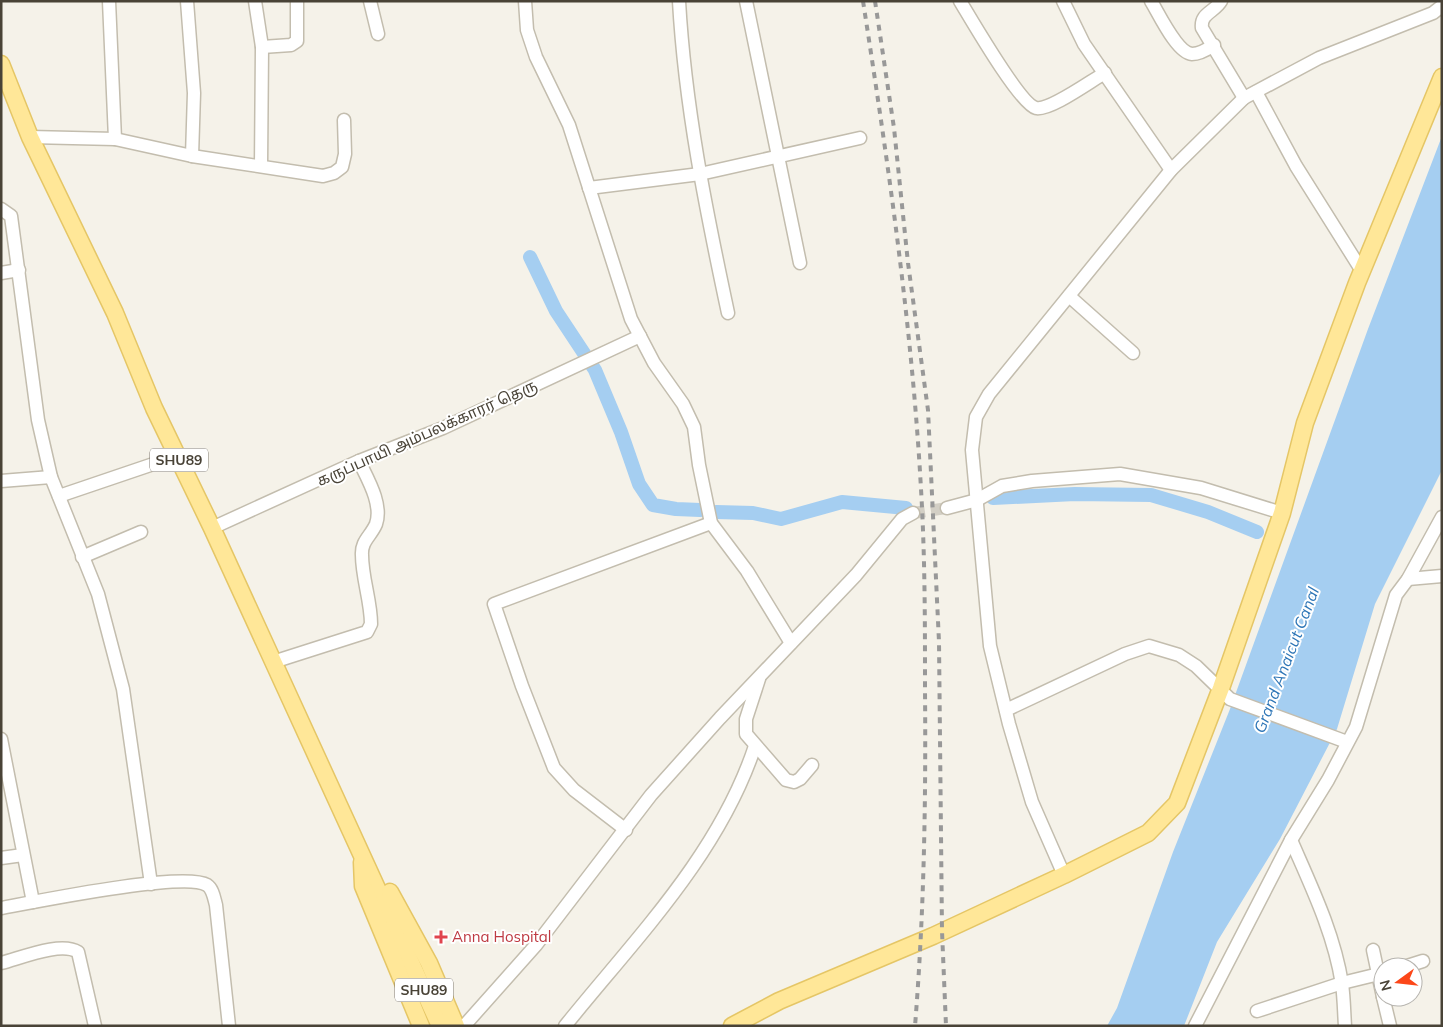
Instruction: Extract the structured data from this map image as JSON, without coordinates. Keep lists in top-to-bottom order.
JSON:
{
  "streets": {
    "main road": ["SHU89"],
    "street": ["கருப்பாயி அம்பலக்காரர் தெரு"]
  },
  "crossings": [
    ["கருப்பாயி அம்பலக்காரர் தெரு", "SHU89"]
  ],
  "water": ["Grand Anaicut Canal"],
  "places": {
    "health": ["Anna Hospital"]
  },
  "north": "left"
}
